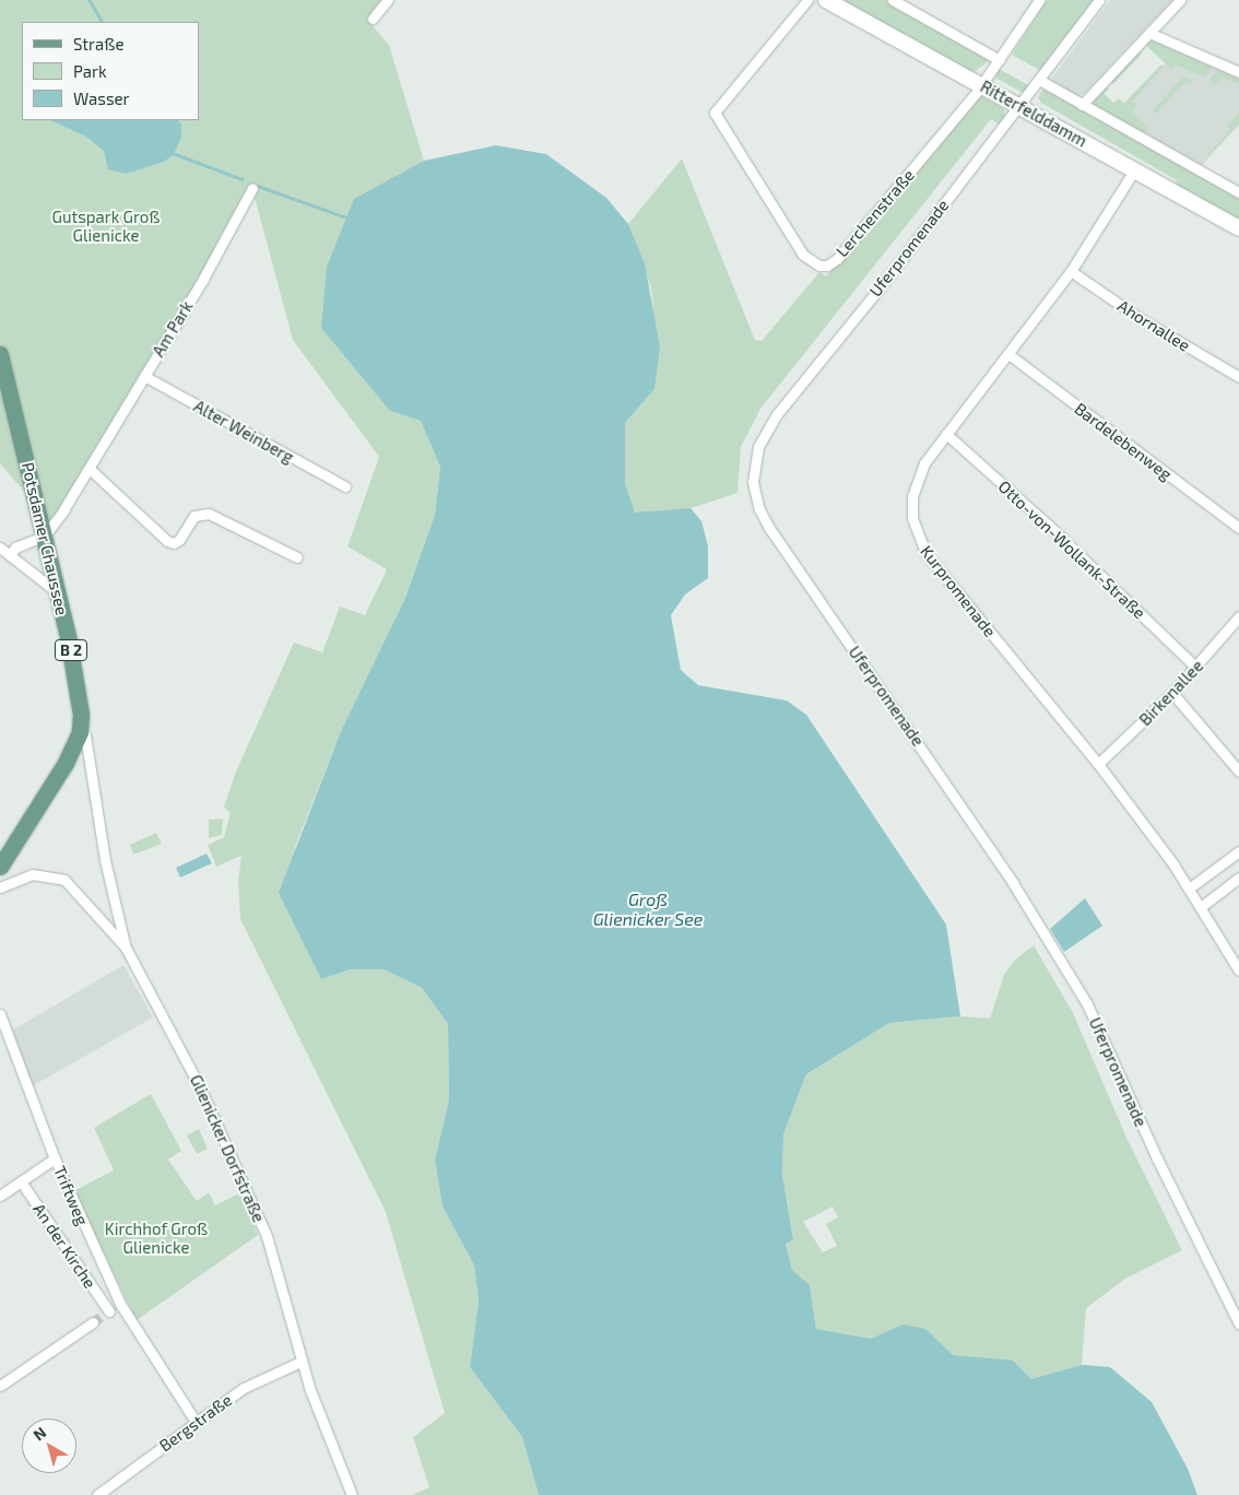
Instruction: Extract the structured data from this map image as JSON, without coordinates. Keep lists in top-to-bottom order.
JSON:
{
  "streets": {
    "main road": ["Ritterfelddamm", "Potsdamer Chaussee", "B 2"],
    "street": [
      "Lerchenstraße",
      "Uferpromenade",
      "Ahornallee",
      "Am Park",
      "Alter Weinberg",
      "Bardelebenweg",
      "Otto-von-Wollank-Straße",
      "Kurpromenade",
      "Birkenallee",
      "Glienicker Dorfstraße",
      "Triftweg",
      "An der Kirche",
      "Bergstraße"
    ]
  },
  "crossings": [
    ["Ritterfelddamm", "Lerchenstraße"],
    ["Ritterfelddamm", "Uferpromenade"],
    ["Ritterfelddamm", "Kurpromenade"],
    ["Ahornallee", "Kurpromenade"],
    ["Am Park", "Alter Weinberg"],
    ["Am Park", "Potsdamer Chaussee"],
    ["Bardelebenweg", "Kurpromenade"],
    ["Potsdamer Chaussee", "Glienicker Dorfstraße"],
    ["Otto-von-Wollank-Straße", "Kurpromenade"],
    ["Otto-von-Wollank-Straße", "Birkenallee"],
    ["Kurpromenade", "Birkenallee"],
    ["Glienicker Dorfstraße", "Bergstraße"],
    ["Triftweg", "An der Kirche"],
    ["Triftweg", "Bergstraße"]
  ],
  "water": ["Groß Glienicker See"],
  "parks": ["Gutspark Groß Glienicke", "Kirchhof Groß Glienicke"],
  "legend": ["Straße", "Park", "Wasser"],
  "north": "top left"
}
